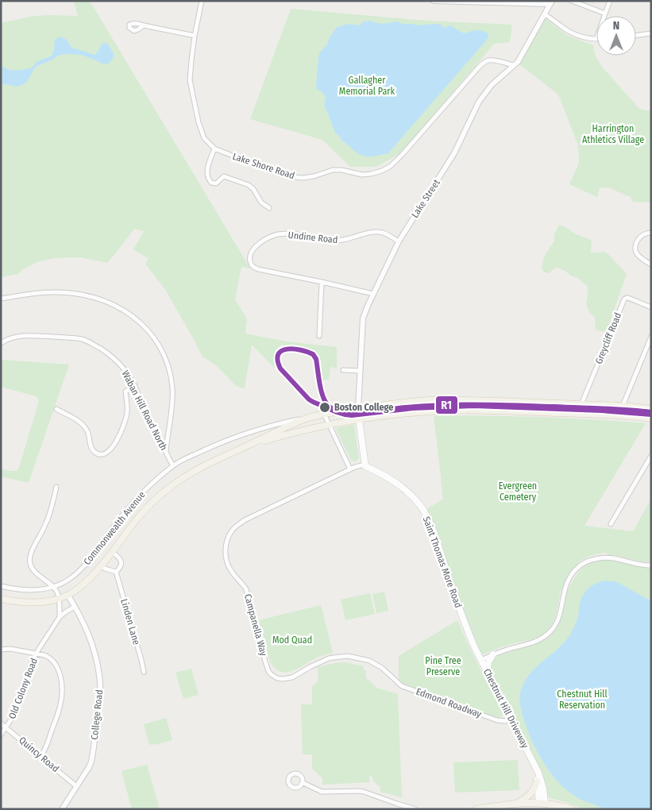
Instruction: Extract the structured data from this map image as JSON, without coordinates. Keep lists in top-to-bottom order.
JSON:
{
  "streets": {
    "main road": [
      "Lake Street",
      "Commonwealth Avenue",
      "Saint Thomas More Road",
      "Chestnut Hill Driveway"
    ],
    "street": [
      "Lake Shore Road",
      "Undine Road",
      "Greycliff Road",
      "Waban Hill Road North",
      "Linden Lane",
      "Campanella Way",
      "Old Colony Road",
      "Edmond Roadway",
      "College Road",
      "Quincy Road"
    ]
  },
  "crossings": [
    ["Lake Shore Road", "Lake Street"],
    ["Lake Street", "Undine Road"],
    ["Lake Street", "Commonwealth Avenue"],
    ["Greycliff Road", "Commonwealth Avenue"],
    ["Waban Hill Road North", "Commonwealth Avenue"],
    ["Commonwealth Avenue", "College Road"],
    ["Saint Thomas More Road", "Campanella Way"],
    ["Saint Thomas More Road", "Chestnut Hill Driveway"],
    ["Campanella Way", "Edmond Roadway"],
    ["Old Colony Road", "College Road"],
    ["Old Colony Road", "Quincy Road"],
    ["Edmond Roadway", "Chestnut Hill Driveway"],
    ["College Road", "Quincy Road"]
  ],
  "parks": [
    "Gallagher Memorial Park",
    "Harrington Athletics Village",
    "Evergreen Cemetery",
    "Mod Quad",
    "Pine Tree Preserve",
    "Chestnut Hill Reservation"
  ],
  "places": ["Boston College"],
  "lines": ["transit line R1"],
  "north": "top"
}
